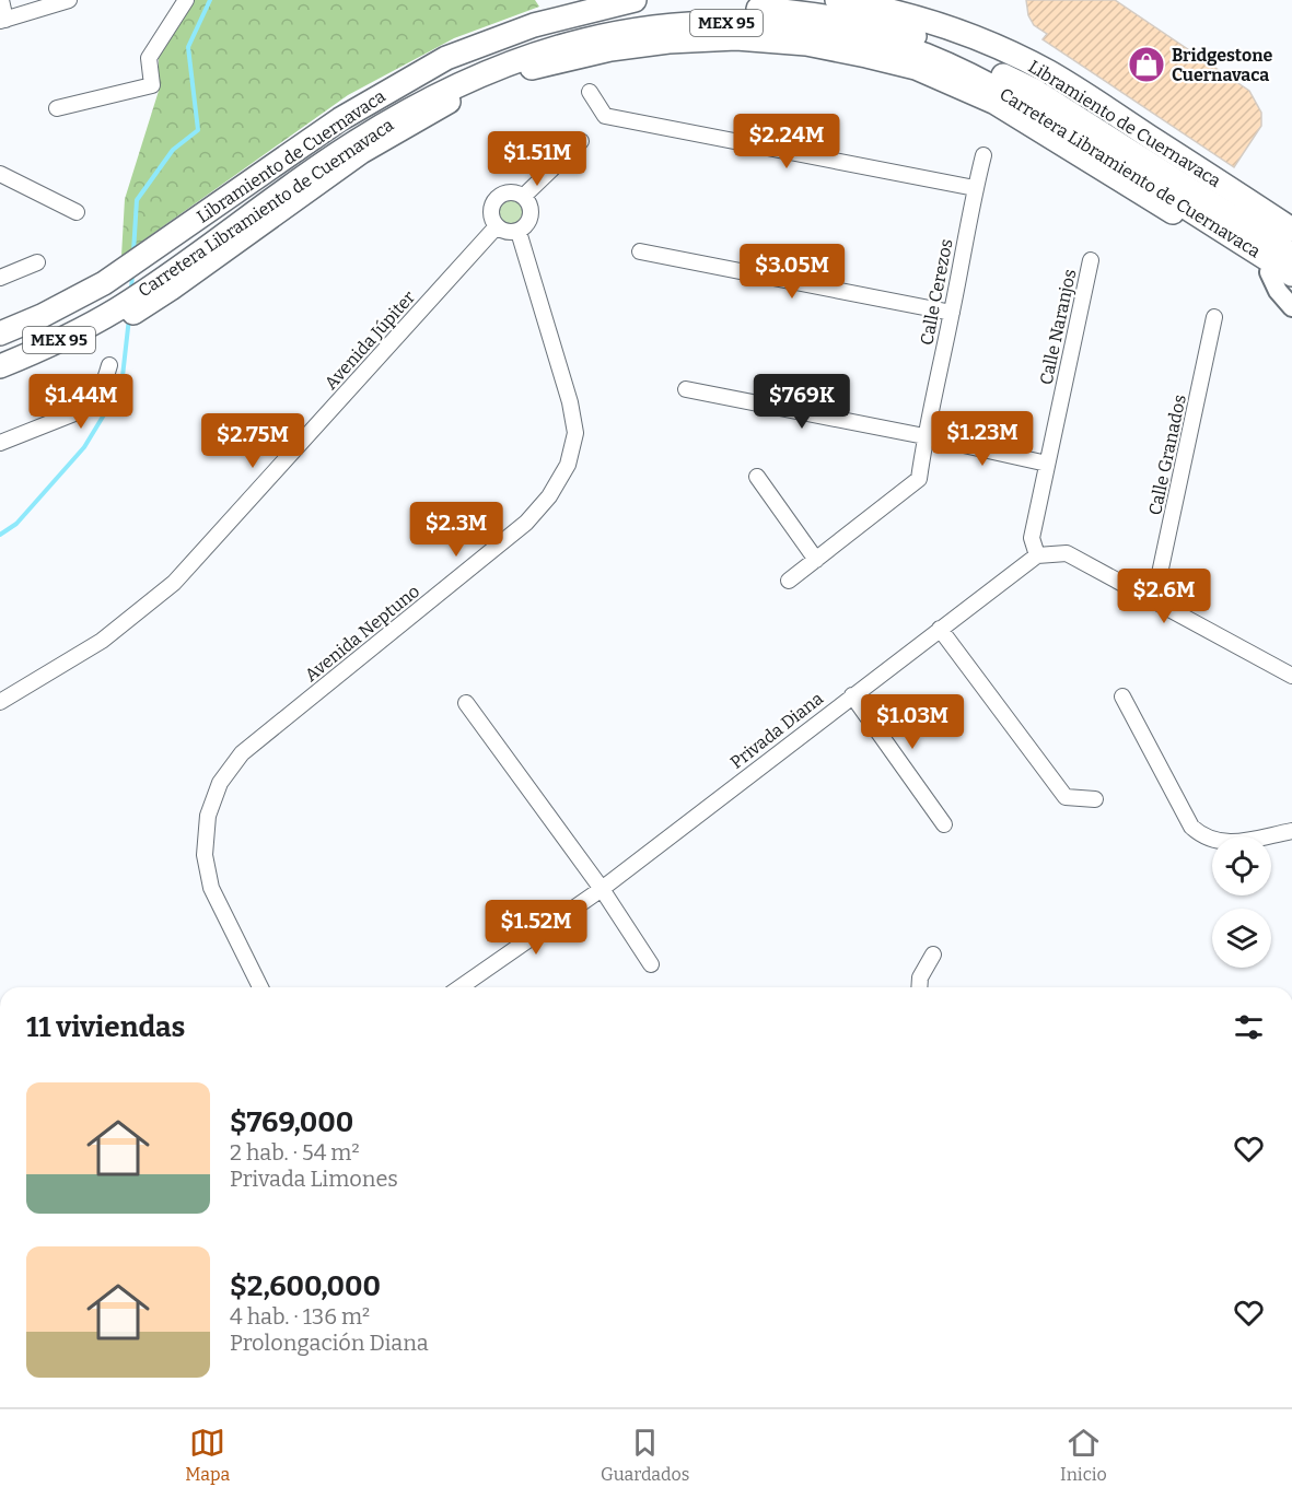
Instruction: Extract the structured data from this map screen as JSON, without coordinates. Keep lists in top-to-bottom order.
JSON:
{
  "streets": {
    "main road": ["MEX 95", "Libramiento de Cuernavaca", "Carretera Libramiento de Cuernavaca"],
    "street": [
      "Calle Cerezos",
      "Calle Naranjos",
      "Avenida Júpiter",
      "Calle Granados",
      "Avenida Neptuno",
      "Privada Diana"
    ]
  },
  "crossings": [
    ["MEX 95", "Carretera Libramiento de Cuernavaca"],
    ["Libramiento de Cuernavaca", "Carretera Libramiento de Cuernavaca"],
    ["Calle Naranjos", "Privada Diana"],
    ["Avenida Júpiter", "Avenida Neptuno"]
  ],
  "places": {
    "shop": ["Bridgestone Cuernavaca"]
  },
  "page": {
    "price": [
      "$2.24M",
      "$1.51M",
      "$3.05M",
      "$1.44M",
      "$769K",
      "$1.23M",
      "$2.75M",
      "$2.3M",
      "$2.6M",
      "$1.03M",
      "$1.52M"
    ],
    "heading": "11 viviendas",
    "list": [
      {
        "name": "$769,000",
        "note": "2 hab. · 54 m² · Privada Limones"
      },
      {
        "name": "$2,600,000",
        "note": "4 hab. · 136 m² · Prolongación Diana"
      }
    ],
    "tabs": ["Mapa", "Guardados", "Inicio"]
  }
}
